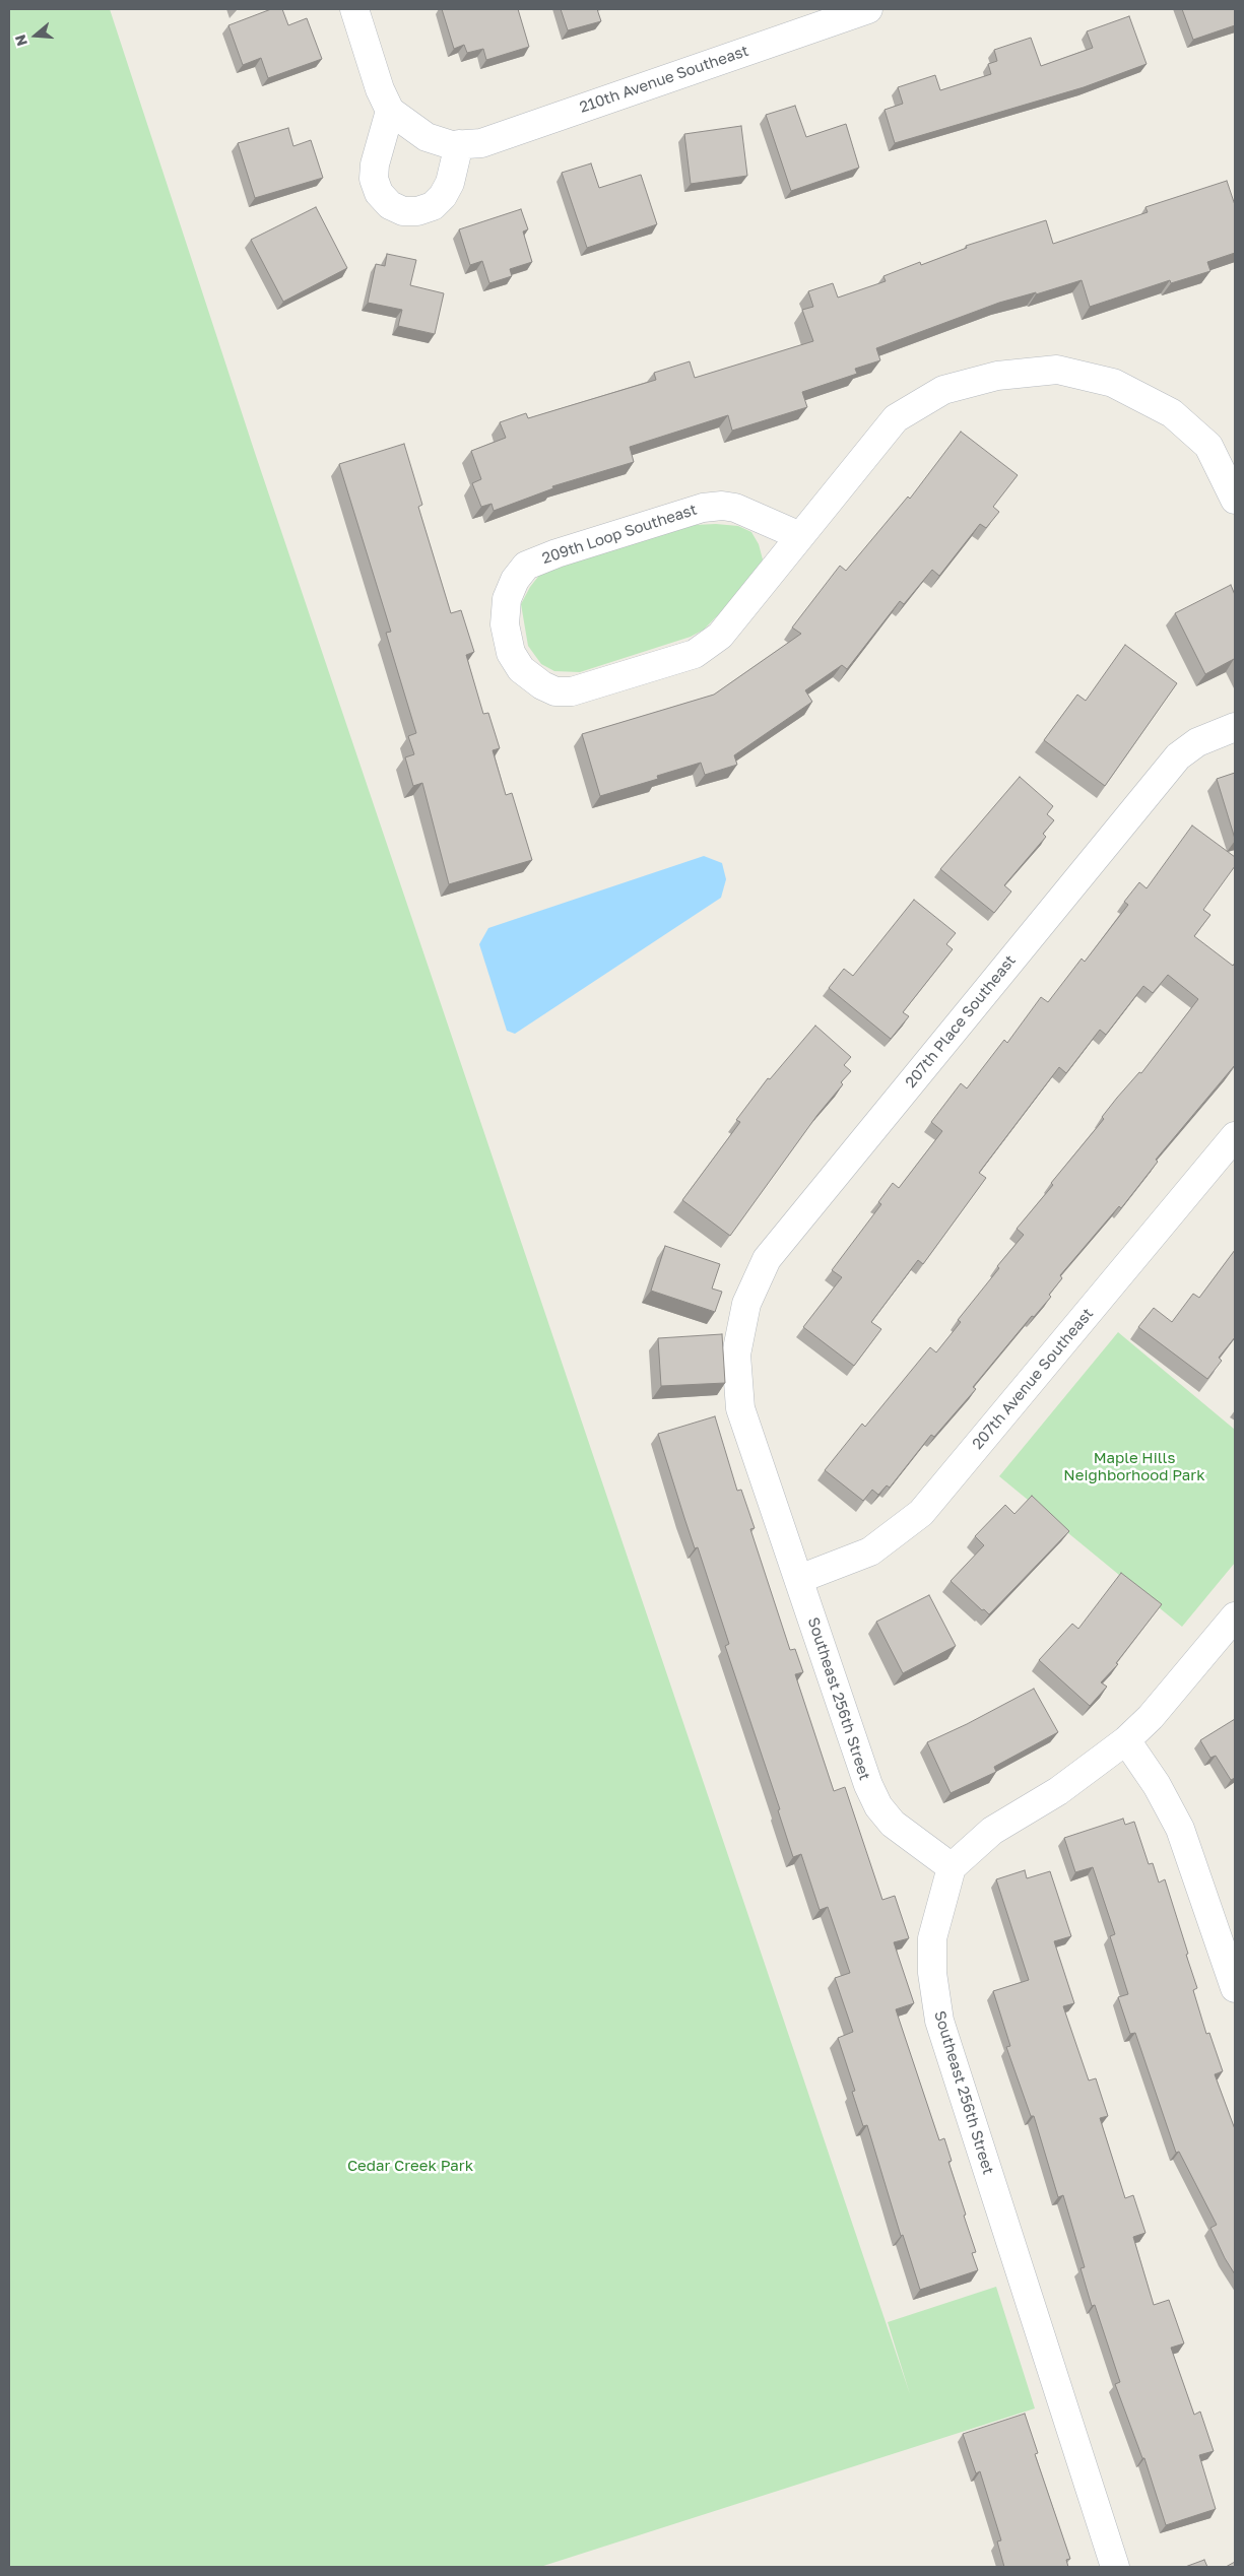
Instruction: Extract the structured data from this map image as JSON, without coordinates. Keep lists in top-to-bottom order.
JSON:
{
  "streets": {
    "street": [
      "210th Avenue Southeast",
      "209th Loop Southeast",
      "207th Place Southeast",
      "207th Avenue Southeast",
      "Southeast 256th Street"
    ]
  },
  "crossings": [
    ["207th Place Southeast", "Southeast 256th Street"],
    ["207th Avenue Southeast", "Southeast 256th Street"]
  ],
  "parks": ["Maple Hills Neighborhood Park", "Cedar Creek Park"],
  "north": "left"
}
